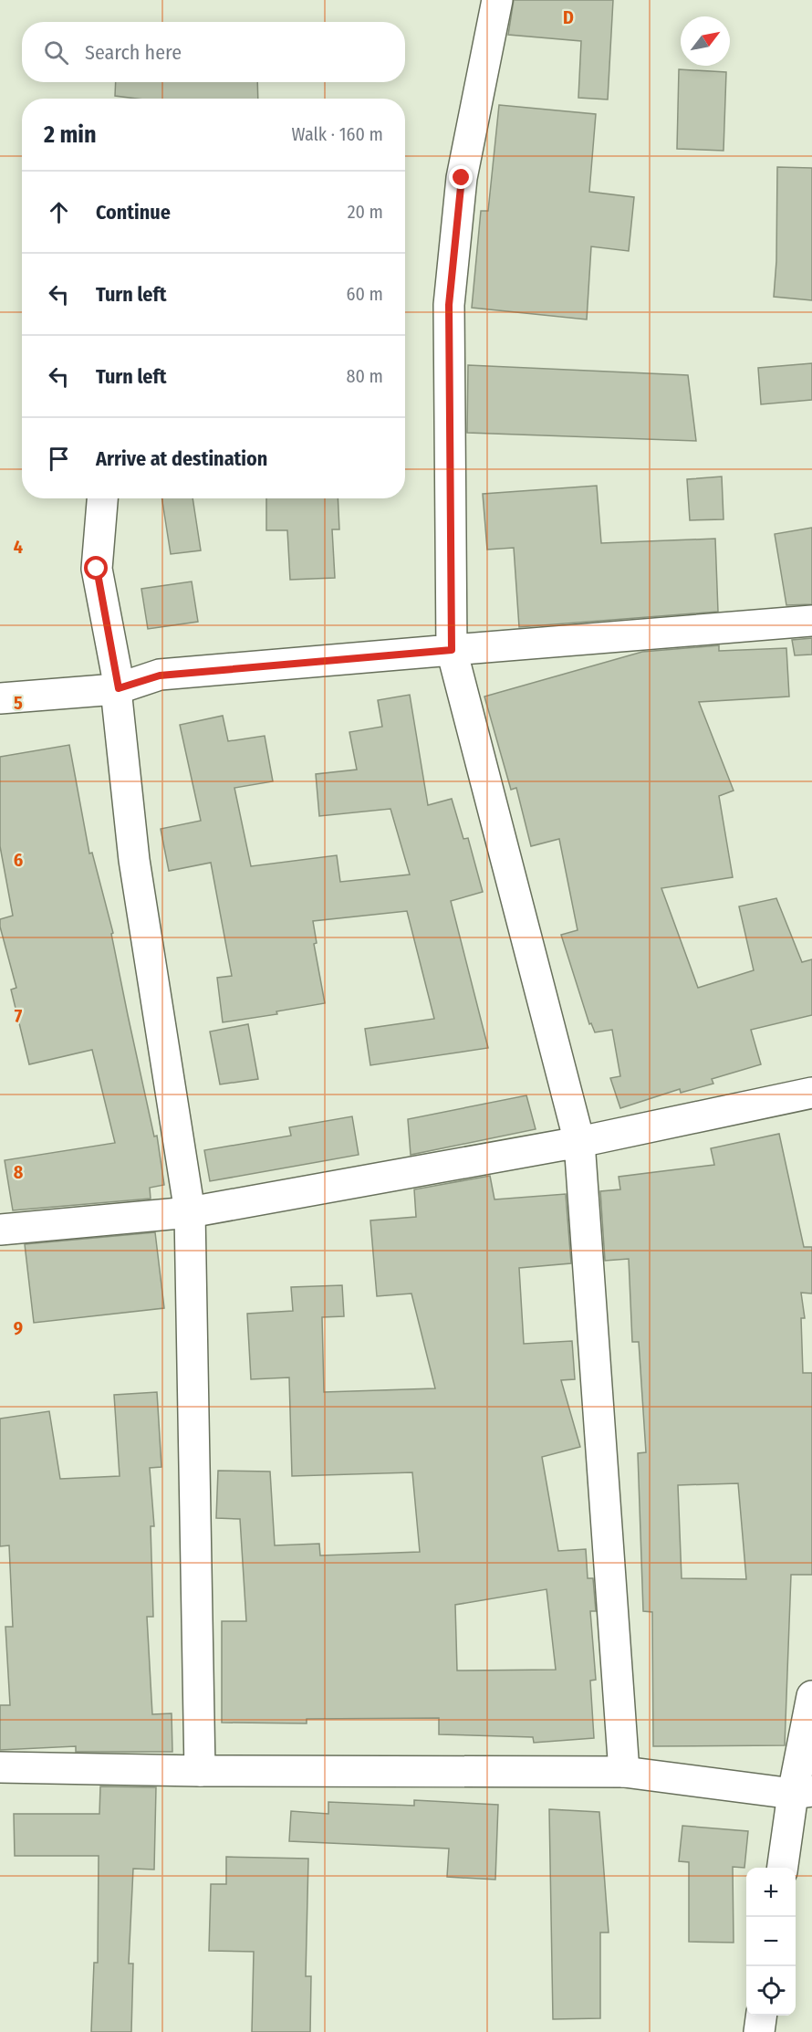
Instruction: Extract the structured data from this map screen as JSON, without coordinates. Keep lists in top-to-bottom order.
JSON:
{
  "north": "top right",
  "page": {
    "search": "Search here",
    "heading": ["2 min", "Walk · 160 m"],
    "list": [
      ["Continue", "20 m"],
      ["Turn left", "60 m"],
      ["Turn left", "80 m"],
      "Arrive at destination"
    ],
    "map_buttons": ["+", "−"]
  },
  "grid": {
    "columns": ["D"],
    "rows": [
      "4",
      "5",
      "6",
      "7",
      "8",
      "9"
    ]
  }
}
